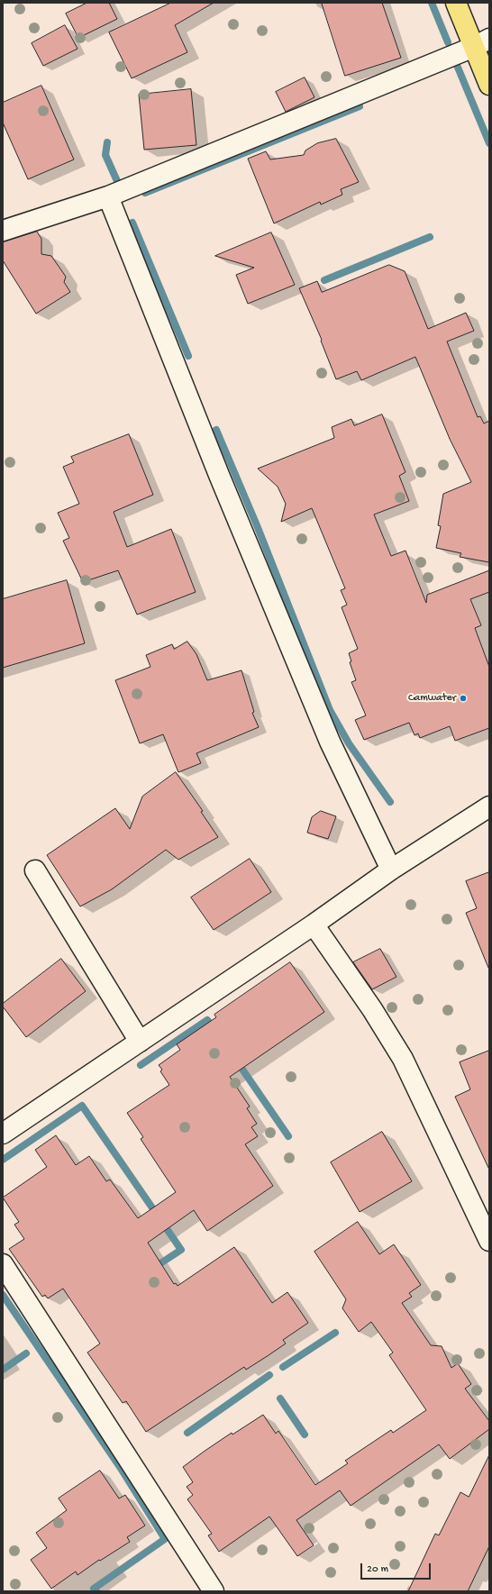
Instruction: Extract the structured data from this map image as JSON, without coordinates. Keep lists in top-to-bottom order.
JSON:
{
  "places": ["Camwater"],
  "scale_bar": "20 m"
}
